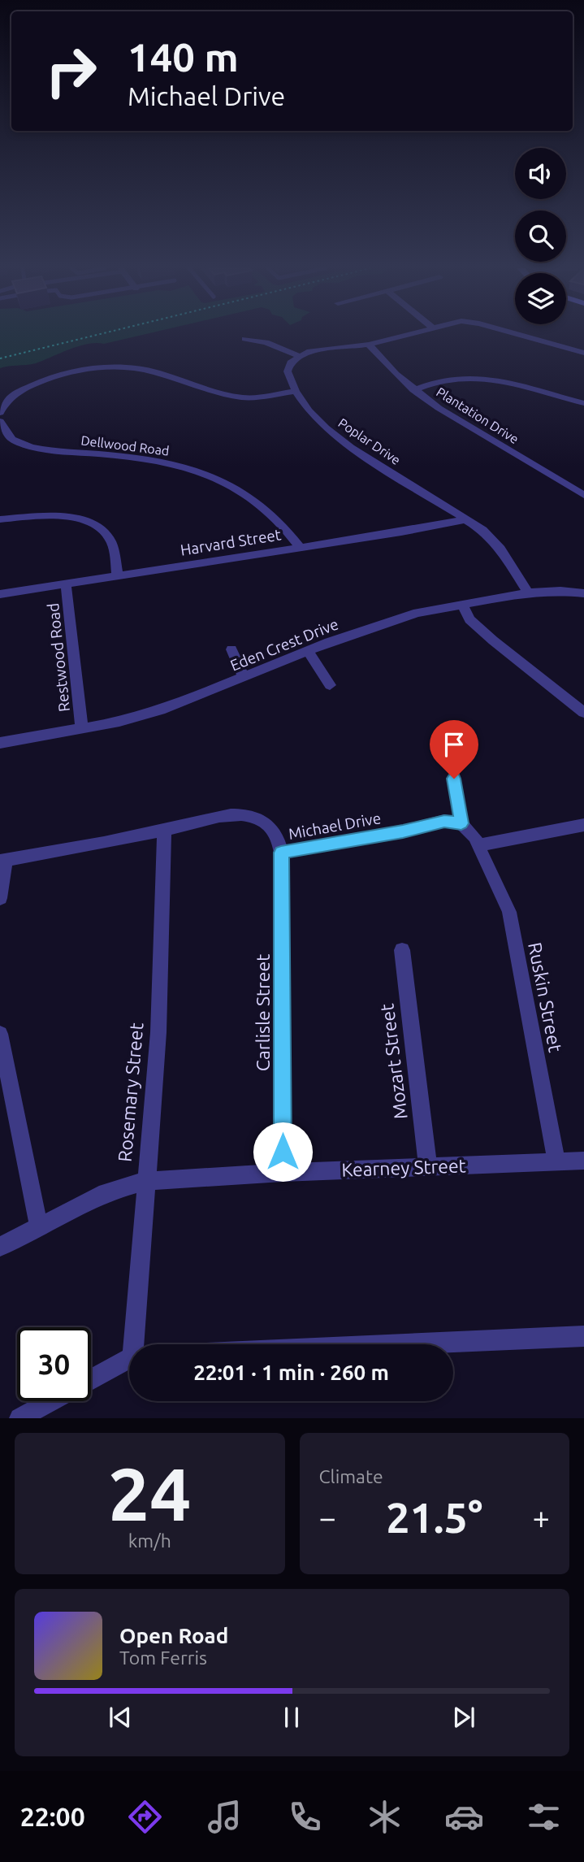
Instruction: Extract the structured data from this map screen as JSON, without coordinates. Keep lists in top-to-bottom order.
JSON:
{
  "streets": {
    "street": [
      "Plantation Drive",
      "Poplar Drive",
      "Dellwood Road",
      "Harvard Street",
      "Eden Crest Drive",
      "Restwood Road",
      "Michael Drive",
      "Ruskin Street",
      "Carlisle Street",
      "Mozart Street",
      "Rosemary Street",
      "Kearney Street"
    ]
  },
  "crossings": [
    ["Poplar Drive", "Harvard Street"],
    ["Poplar Drive", "Eden Crest Drive"],
    ["Dellwood Road", "Harvard Street"],
    ["Harvard Street", "Restwood Road"],
    ["Eden Crest Drive", "Restwood Road"],
    ["Michael Drive", "Carlisle Street"],
    ["Michael Drive", "Rosemary Street"],
    ["Ruskin Street", "Kearney Street"],
    ["Carlisle Street", "Kearney Street"],
    ["Mozart Street", "Kearney Street"],
    ["Rosemary Street", "Kearney Street"]
  ],
  "page": {
    "turn": ["140 m", "Michael Drive"],
    "limit": "30",
    "trip": "22:01 · 1 min · 260 m",
    "tile": [
      ["24", "km/h"],
      "Climate"
    ],
    "heat": ["−", "21.5°", "+"],
    "song": ["Open Road", "Tom Ferris"],
    "tabs": "22:00"
  }
}
